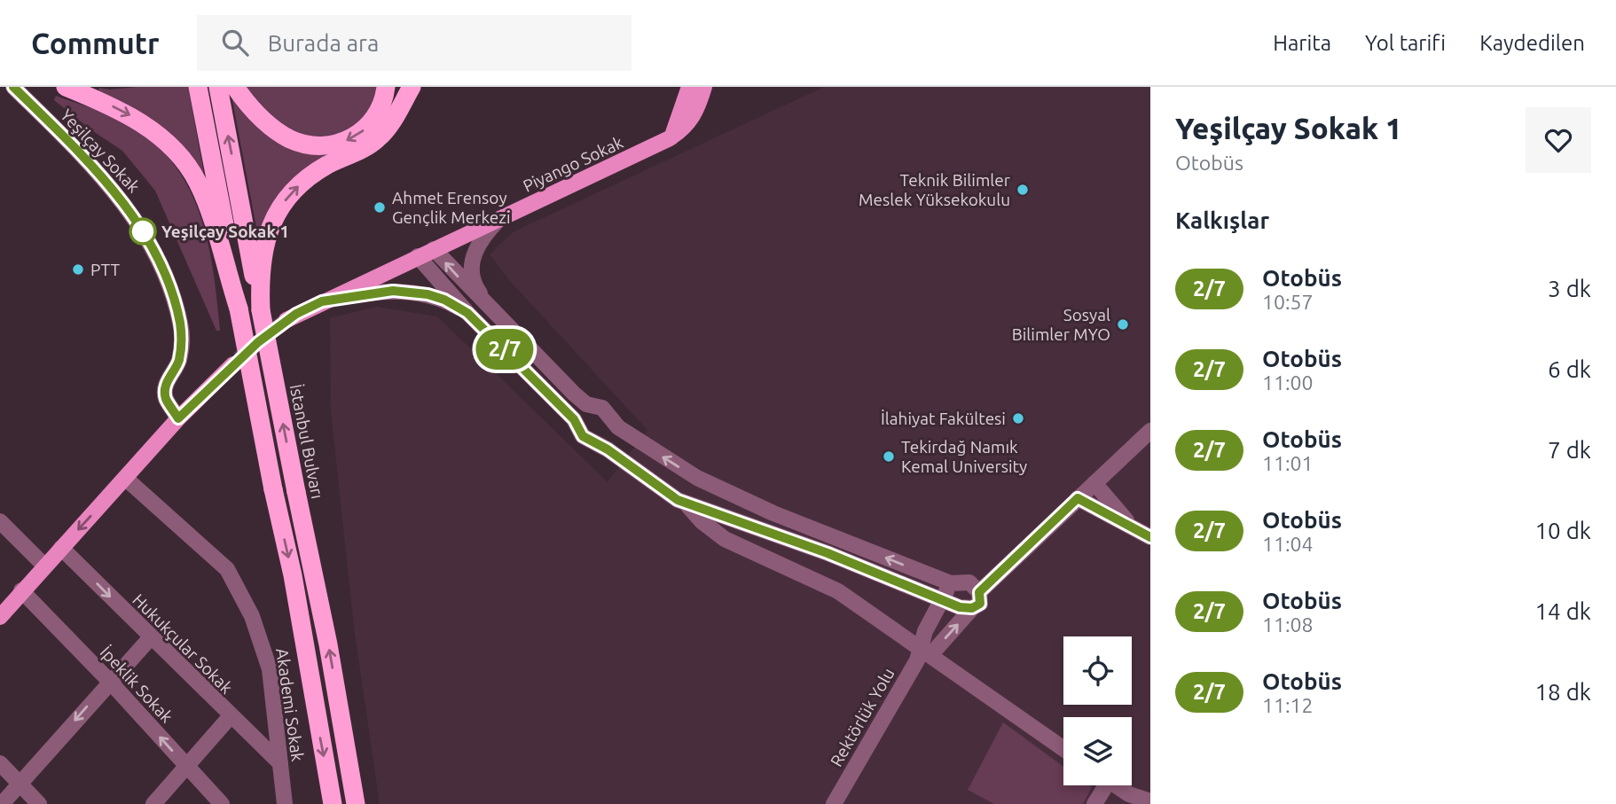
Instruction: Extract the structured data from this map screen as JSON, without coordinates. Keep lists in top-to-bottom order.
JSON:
{
  "streets": {
    "highway": ["İstanbul Bulvarı"],
    "main road": ["Piyango Sokak"],
    "street": [
      "Yeşilçay Sokak",
      "Hukukçular Sokak",
      "İpeklik Sokak",
      "Akademi Sokak",
      "Rektörlük Yolu"
    ]
  },
  "crossings": [
    ["Hukukçular Sokak", "Akademi Sokak"]
  ],
  "one_way": ["Hukukçular Sokak"],
  "places": [
    "Teknik Bilimler Meslek Yüksekokulu",
    "Ahmet Erensoy Gençlik Merkezi",
    "Yeşilçay Sokak 1",
    "PTT",
    "Sosyal Bilimler MYO",
    "İlahiyat Fakültesi",
    "Tekirdağ Namık Kemal University"
  ],
  "lines": ["bus line 2/7"],
  "page": {
    "header": "Commutr",
    "search": "Burada ara",
    "nav": ["Harita", "Yol tarifi", "Kaydedilen"],
    "on_map": "2/7",
    "heading": [
      ["Yeşilçay Sokak 1", "Otobüs"],
      "Kalkışlar"
    ],
    "list": [
      {
        "mark": "2/7",
        "name": "Otobüs",
        "note": "10:57",
        "value": "3 dk"
      },
      {
        "mark": "2/7",
        "name": "Otobüs",
        "note": "11:00",
        "value": "6 dk"
      },
      {
        "mark": "2/7",
        "name": "Otobüs",
        "note": "11:01",
        "value": "7 dk"
      },
      {
        "mark": "2/7",
        "name": "Otobüs",
        "note": "11:04",
        "value": "10 dk"
      },
      {
        "mark": "2/7",
        "name": "Otobüs",
        "note": "11:08",
        "value": "14 dk"
      },
      {
        "mark": "2/7",
        "name": "Otobüs",
        "note": "11:12",
        "value": "18 dk"
      }
    ]
  }
}
